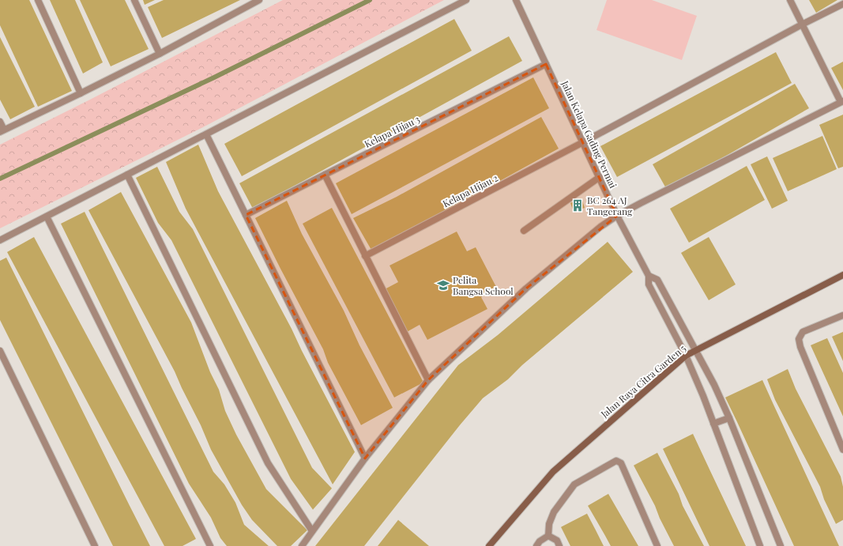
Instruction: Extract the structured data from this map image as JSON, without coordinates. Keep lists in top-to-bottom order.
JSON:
{
  "streets": {
    "street": [
      "Kelapa Hijau 3",
      "Jalan Kelapa Gading Permai",
      "Kelapa Hijau 2",
      "Jalan Raya Citra Garden 5"
    ]
  },
  "crossings": [
    ["Kelapa Hijau 3", "Jalan Kelapa Gading Permai"],
    ["Jalan Kelapa Gading Permai", "Kelapa Hijau 2"],
    ["Jalan Kelapa Gading Permai", "Jalan Raya Citra Garden 5"]
  ],
  "places": {
    "building": ["BC 264 AJ Tangerang"],
    "school or university": ["Pelita Bangsa School"]
  }
}
